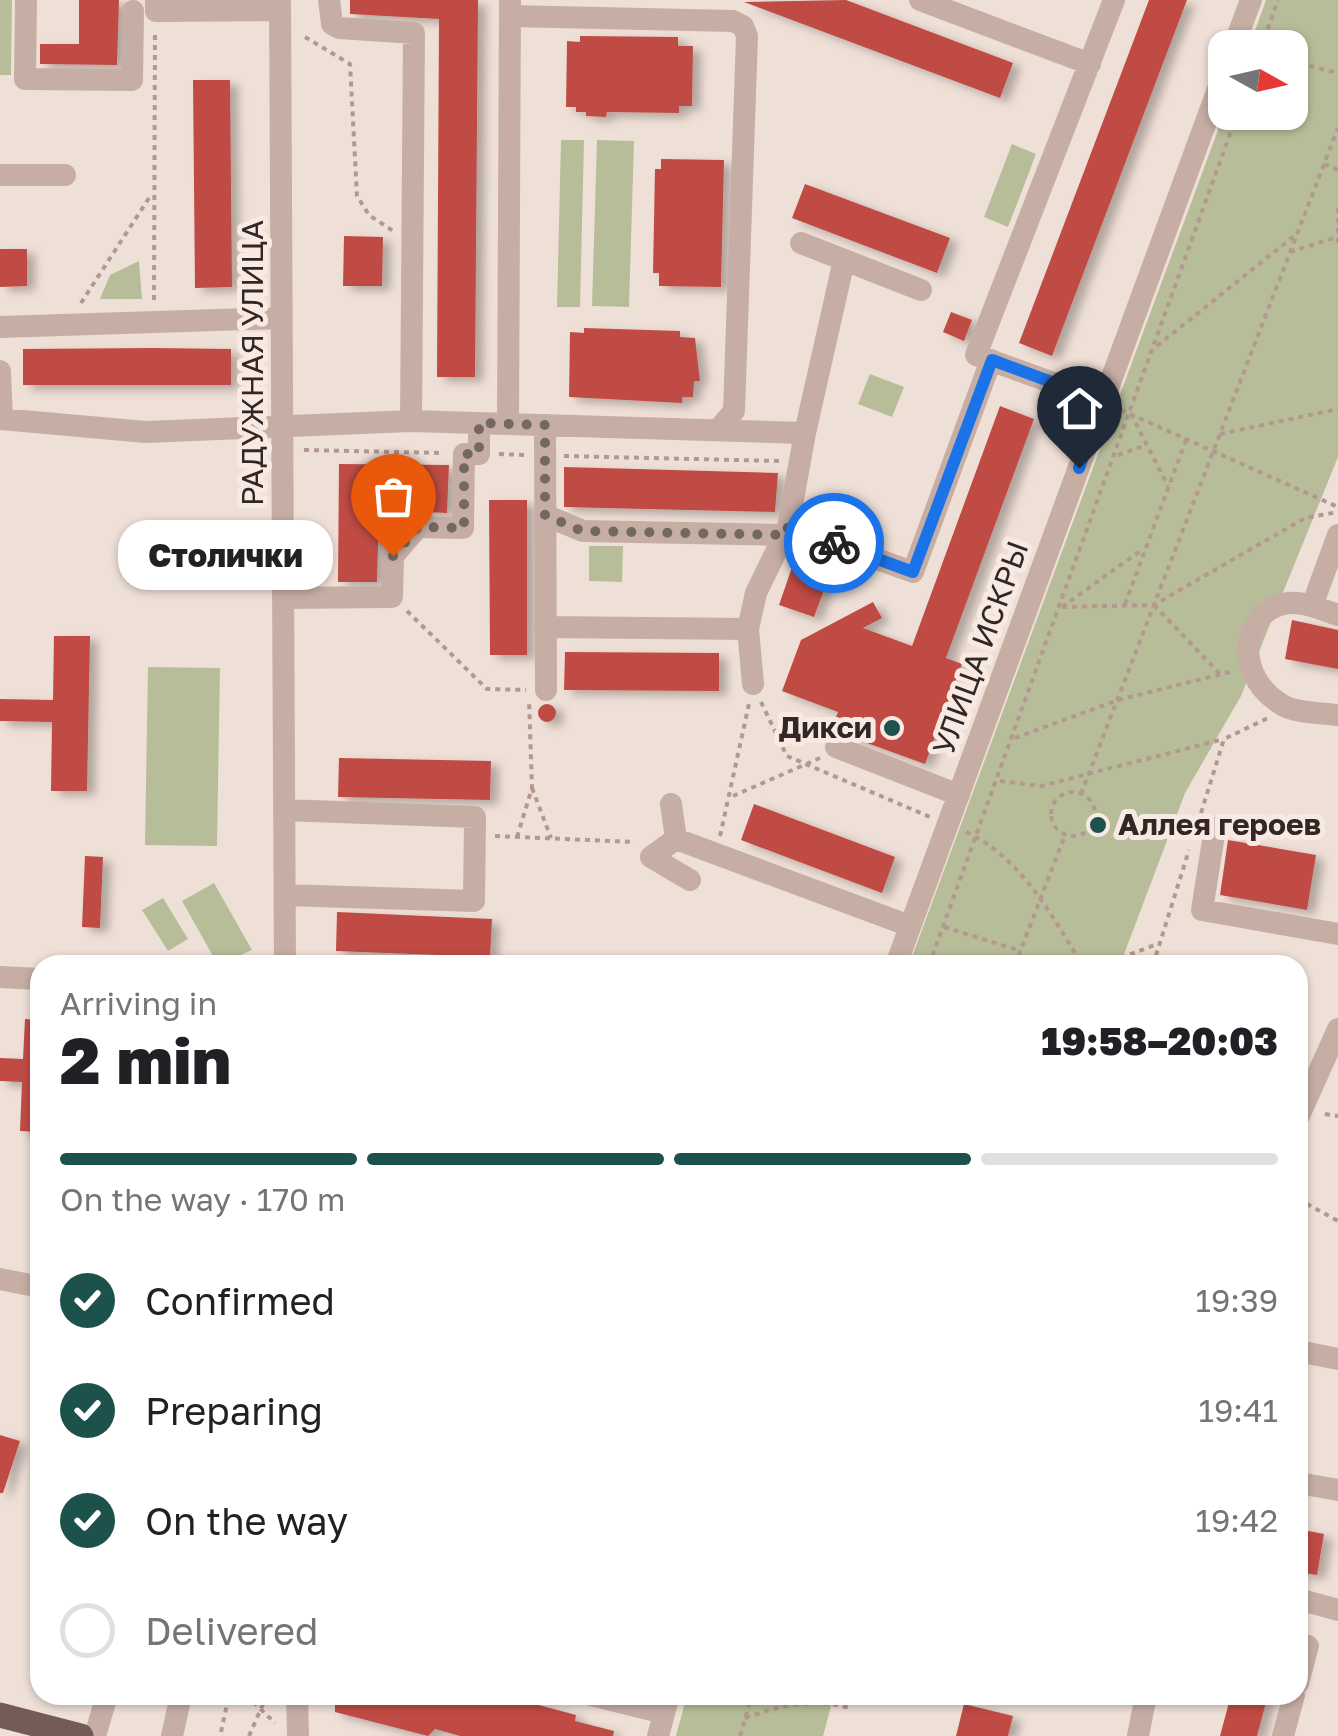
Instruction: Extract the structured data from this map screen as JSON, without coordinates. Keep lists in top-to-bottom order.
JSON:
{
  "streets": {
    "street": ["РАДУЖНАЯ УЛИЦА", "УЛИЦА ИСКРЫ"]
  },
  "places": ["Столички", "Дикси", "Аллея героев"],
  "north": "right",
  "page": {
    "bubble": "Столички",
    "heading": ["2 min", "Arriving in", "19:58–20:03"],
    "bar": "On the way · 170 m",
    "list": [
      ["Confirmed", "19:39"],
      ["Preparing", "19:41"],
      ["On the way", "19:42"],
      "Delivered"
    ]
  }
}
